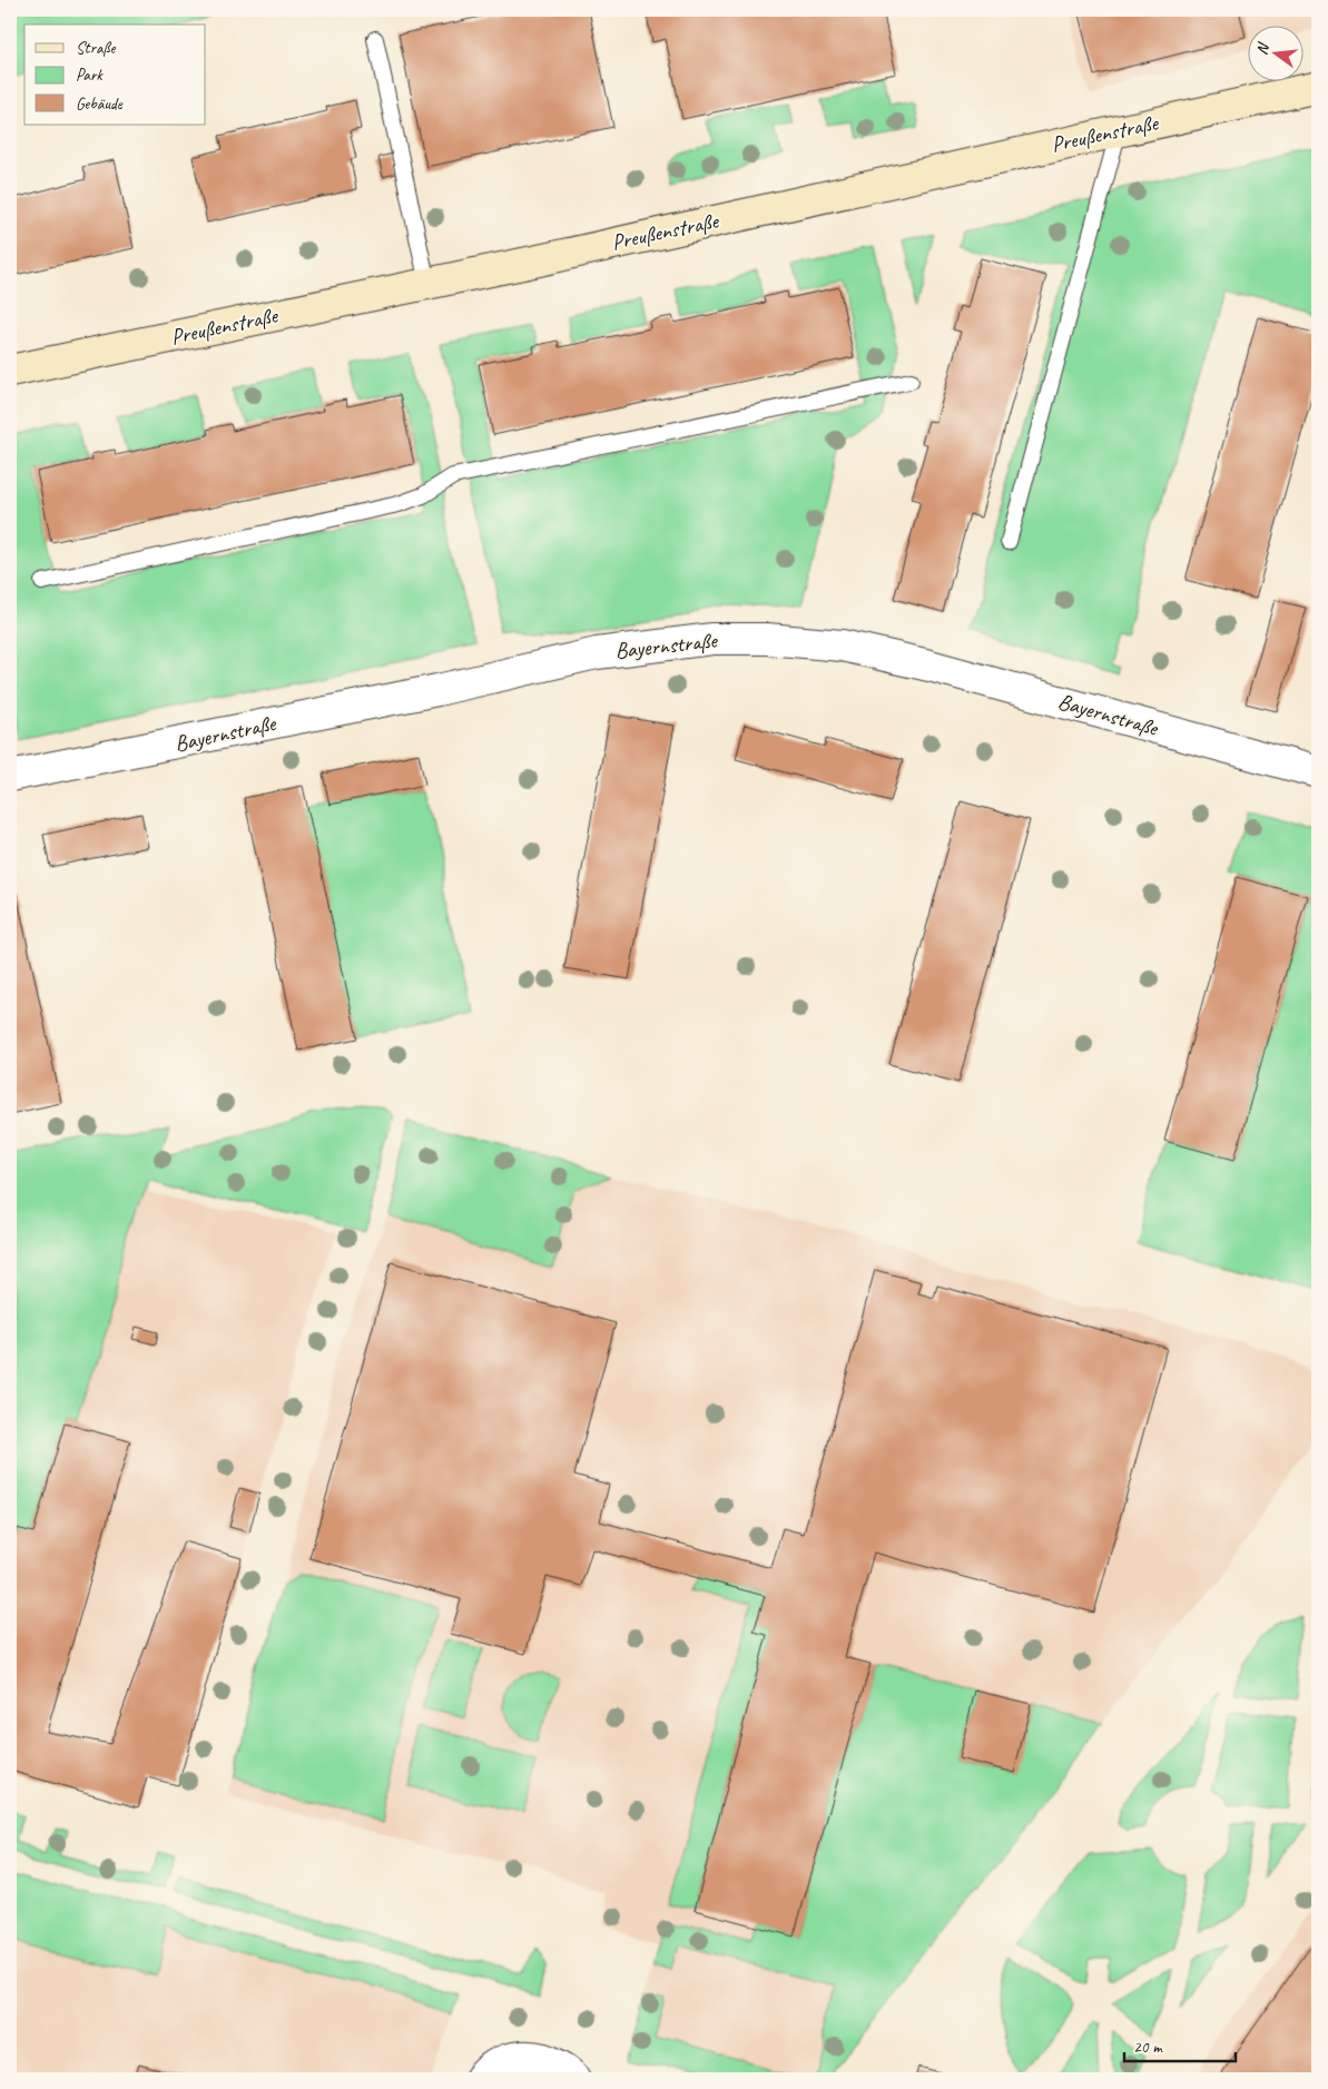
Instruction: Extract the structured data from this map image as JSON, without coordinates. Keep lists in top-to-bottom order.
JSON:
{
  "streets": {
    "street": ["Preußenstraße", "Bayernstraße"]
  },
  "legend": ["Straße", "Park", "Gebäude"],
  "scale_bar": "20 m",
  "north": "left"
}
